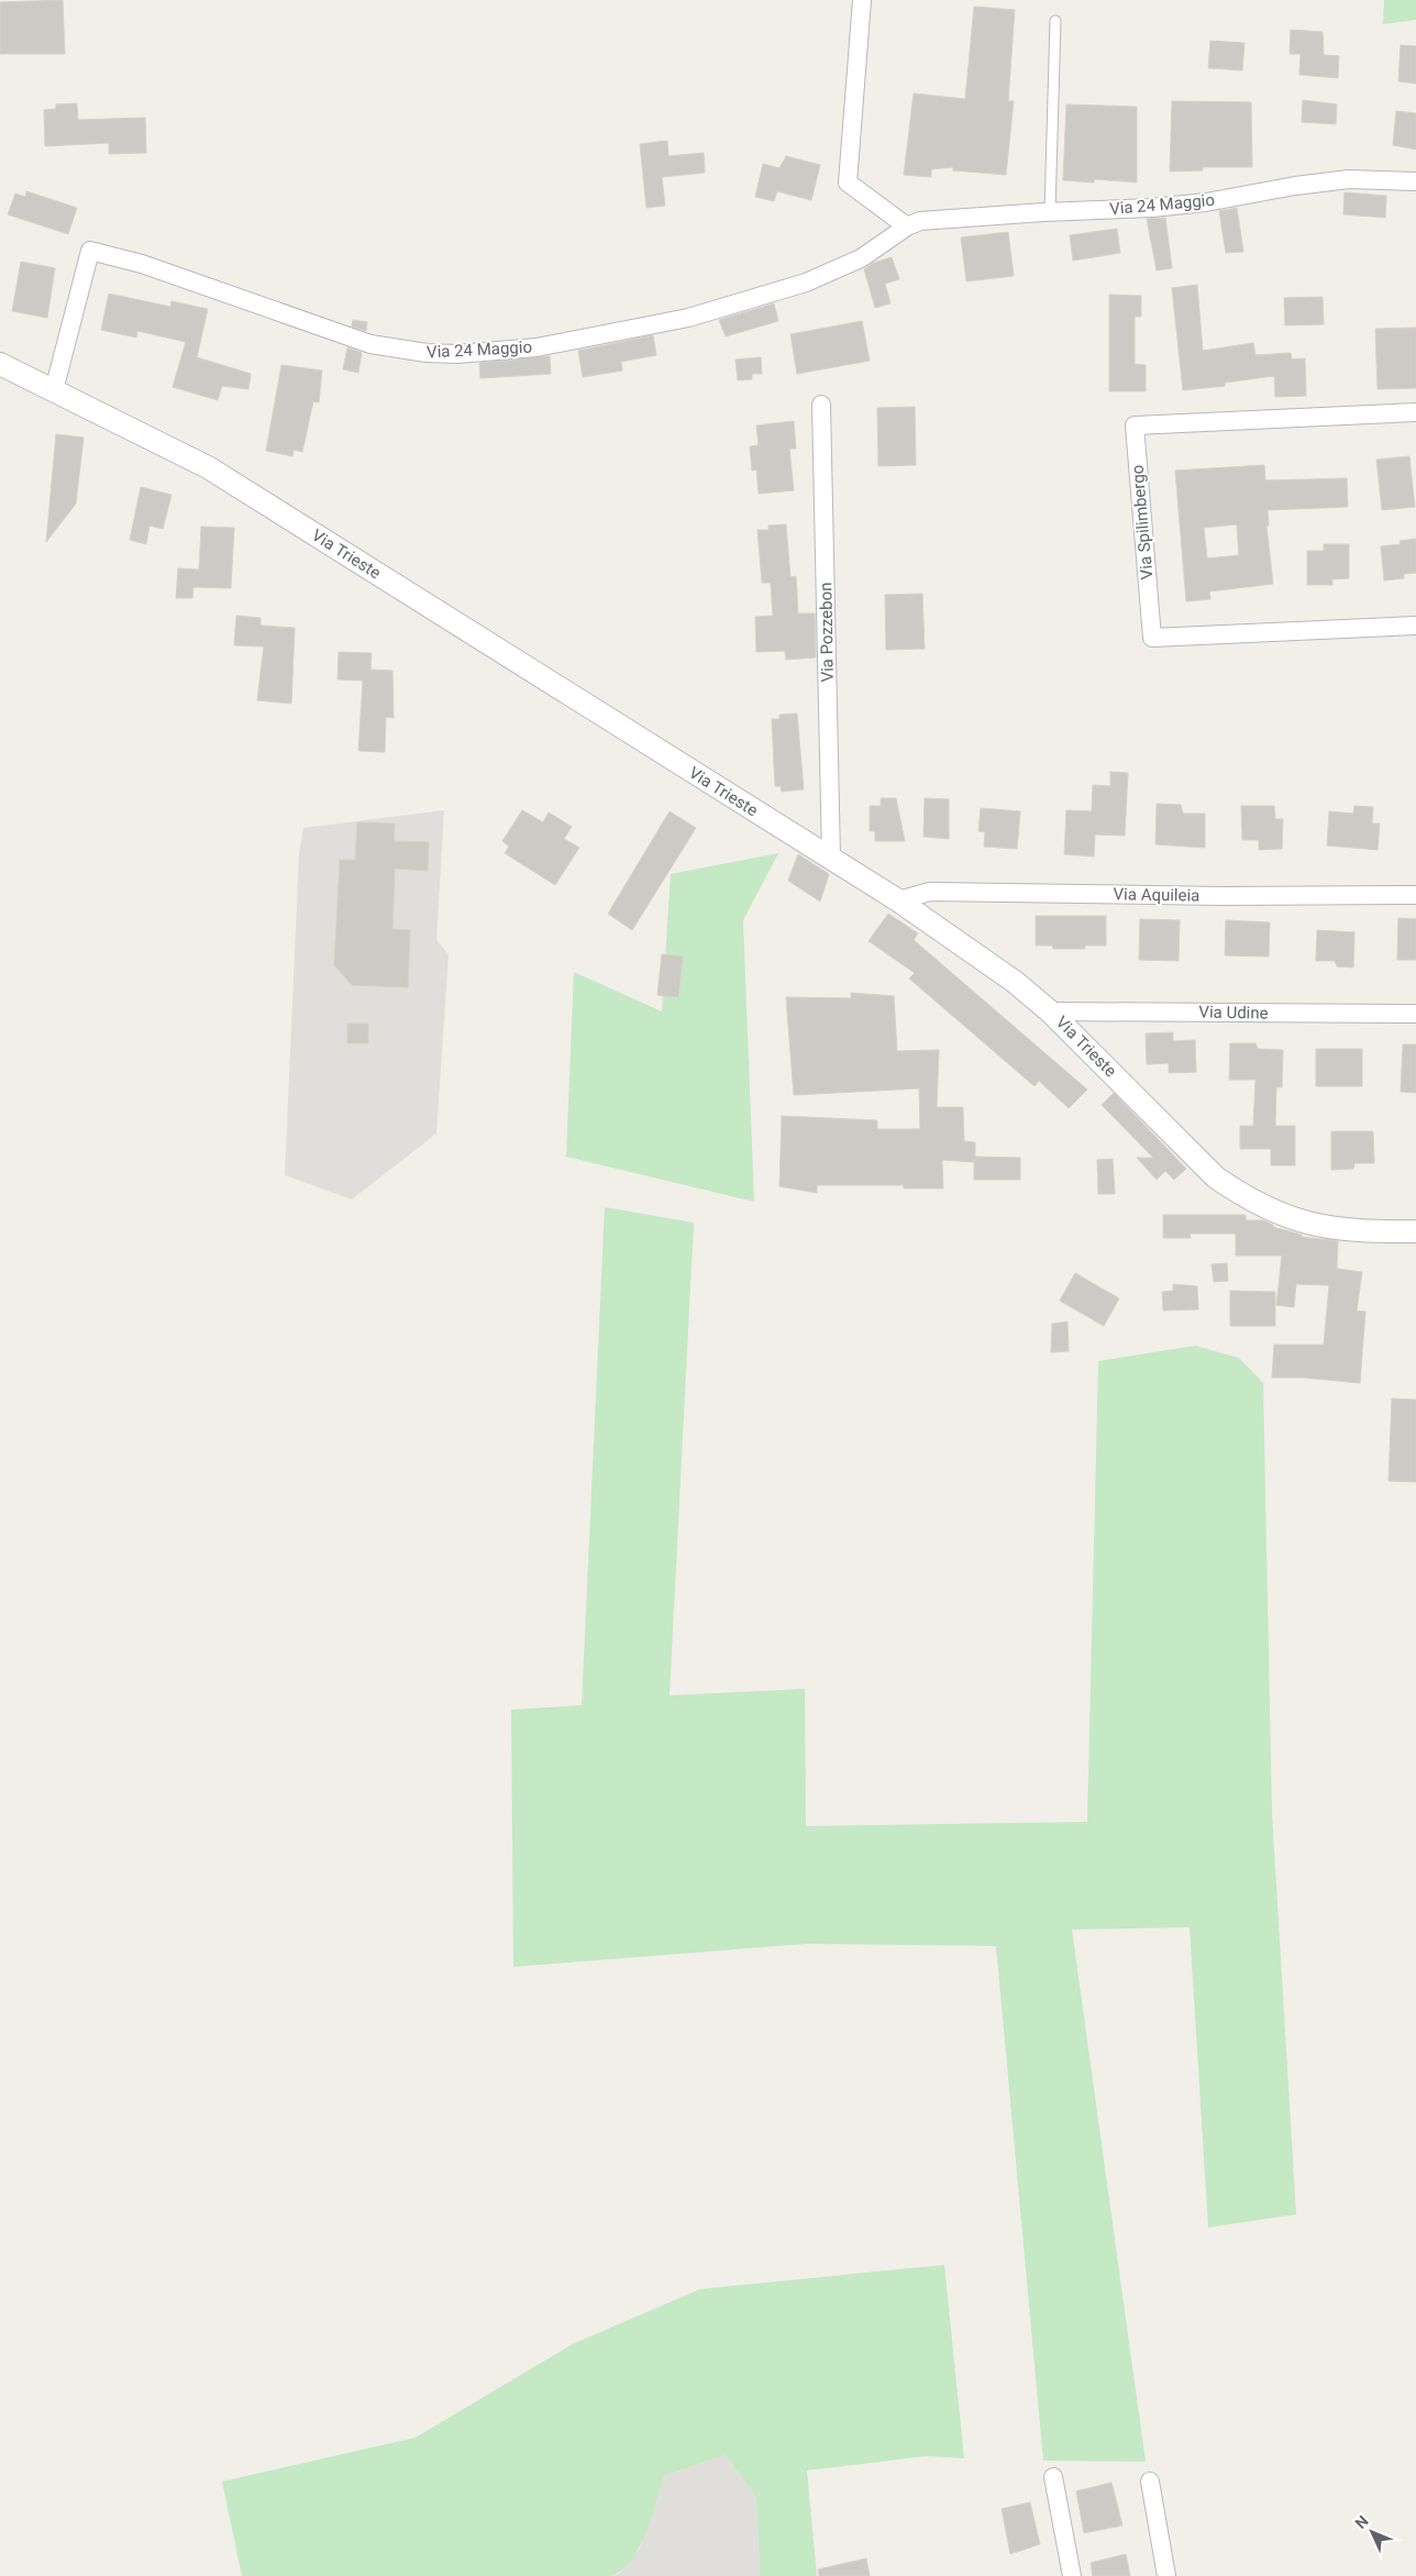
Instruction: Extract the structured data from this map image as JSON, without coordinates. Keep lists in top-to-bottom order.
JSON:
{
  "streets": {
    "street": [
      "Via 24 Maggio",
      "Via Spilimbergo",
      "Via Trieste",
      "Via Pozzebon",
      "Via Aquileia",
      "Via Udine"
    ]
  },
  "crossings": [
    ["Via 24 Maggio", "Via Trieste"],
    ["Via Trieste", "Via Pozzebon"],
    ["Via Trieste", "Via Aquileia"],
    ["Via Trieste", "Via Udine"]
  ],
  "north": "top left"
}
